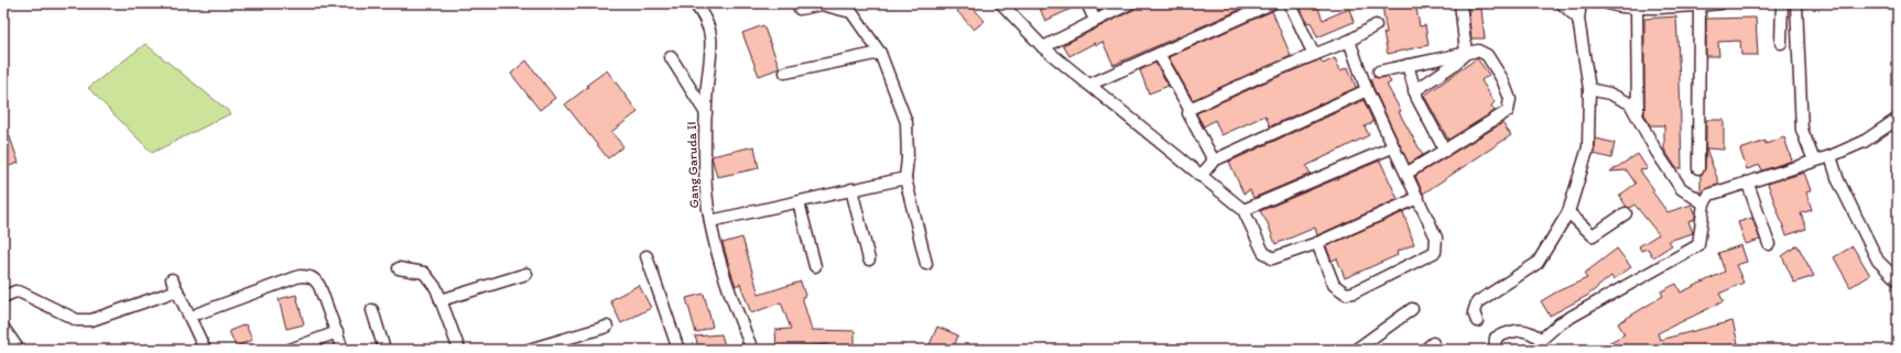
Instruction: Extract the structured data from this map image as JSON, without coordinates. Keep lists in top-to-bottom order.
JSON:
{
  "streets": {
    "street": ["Gang Garuda II"]
  }
}
